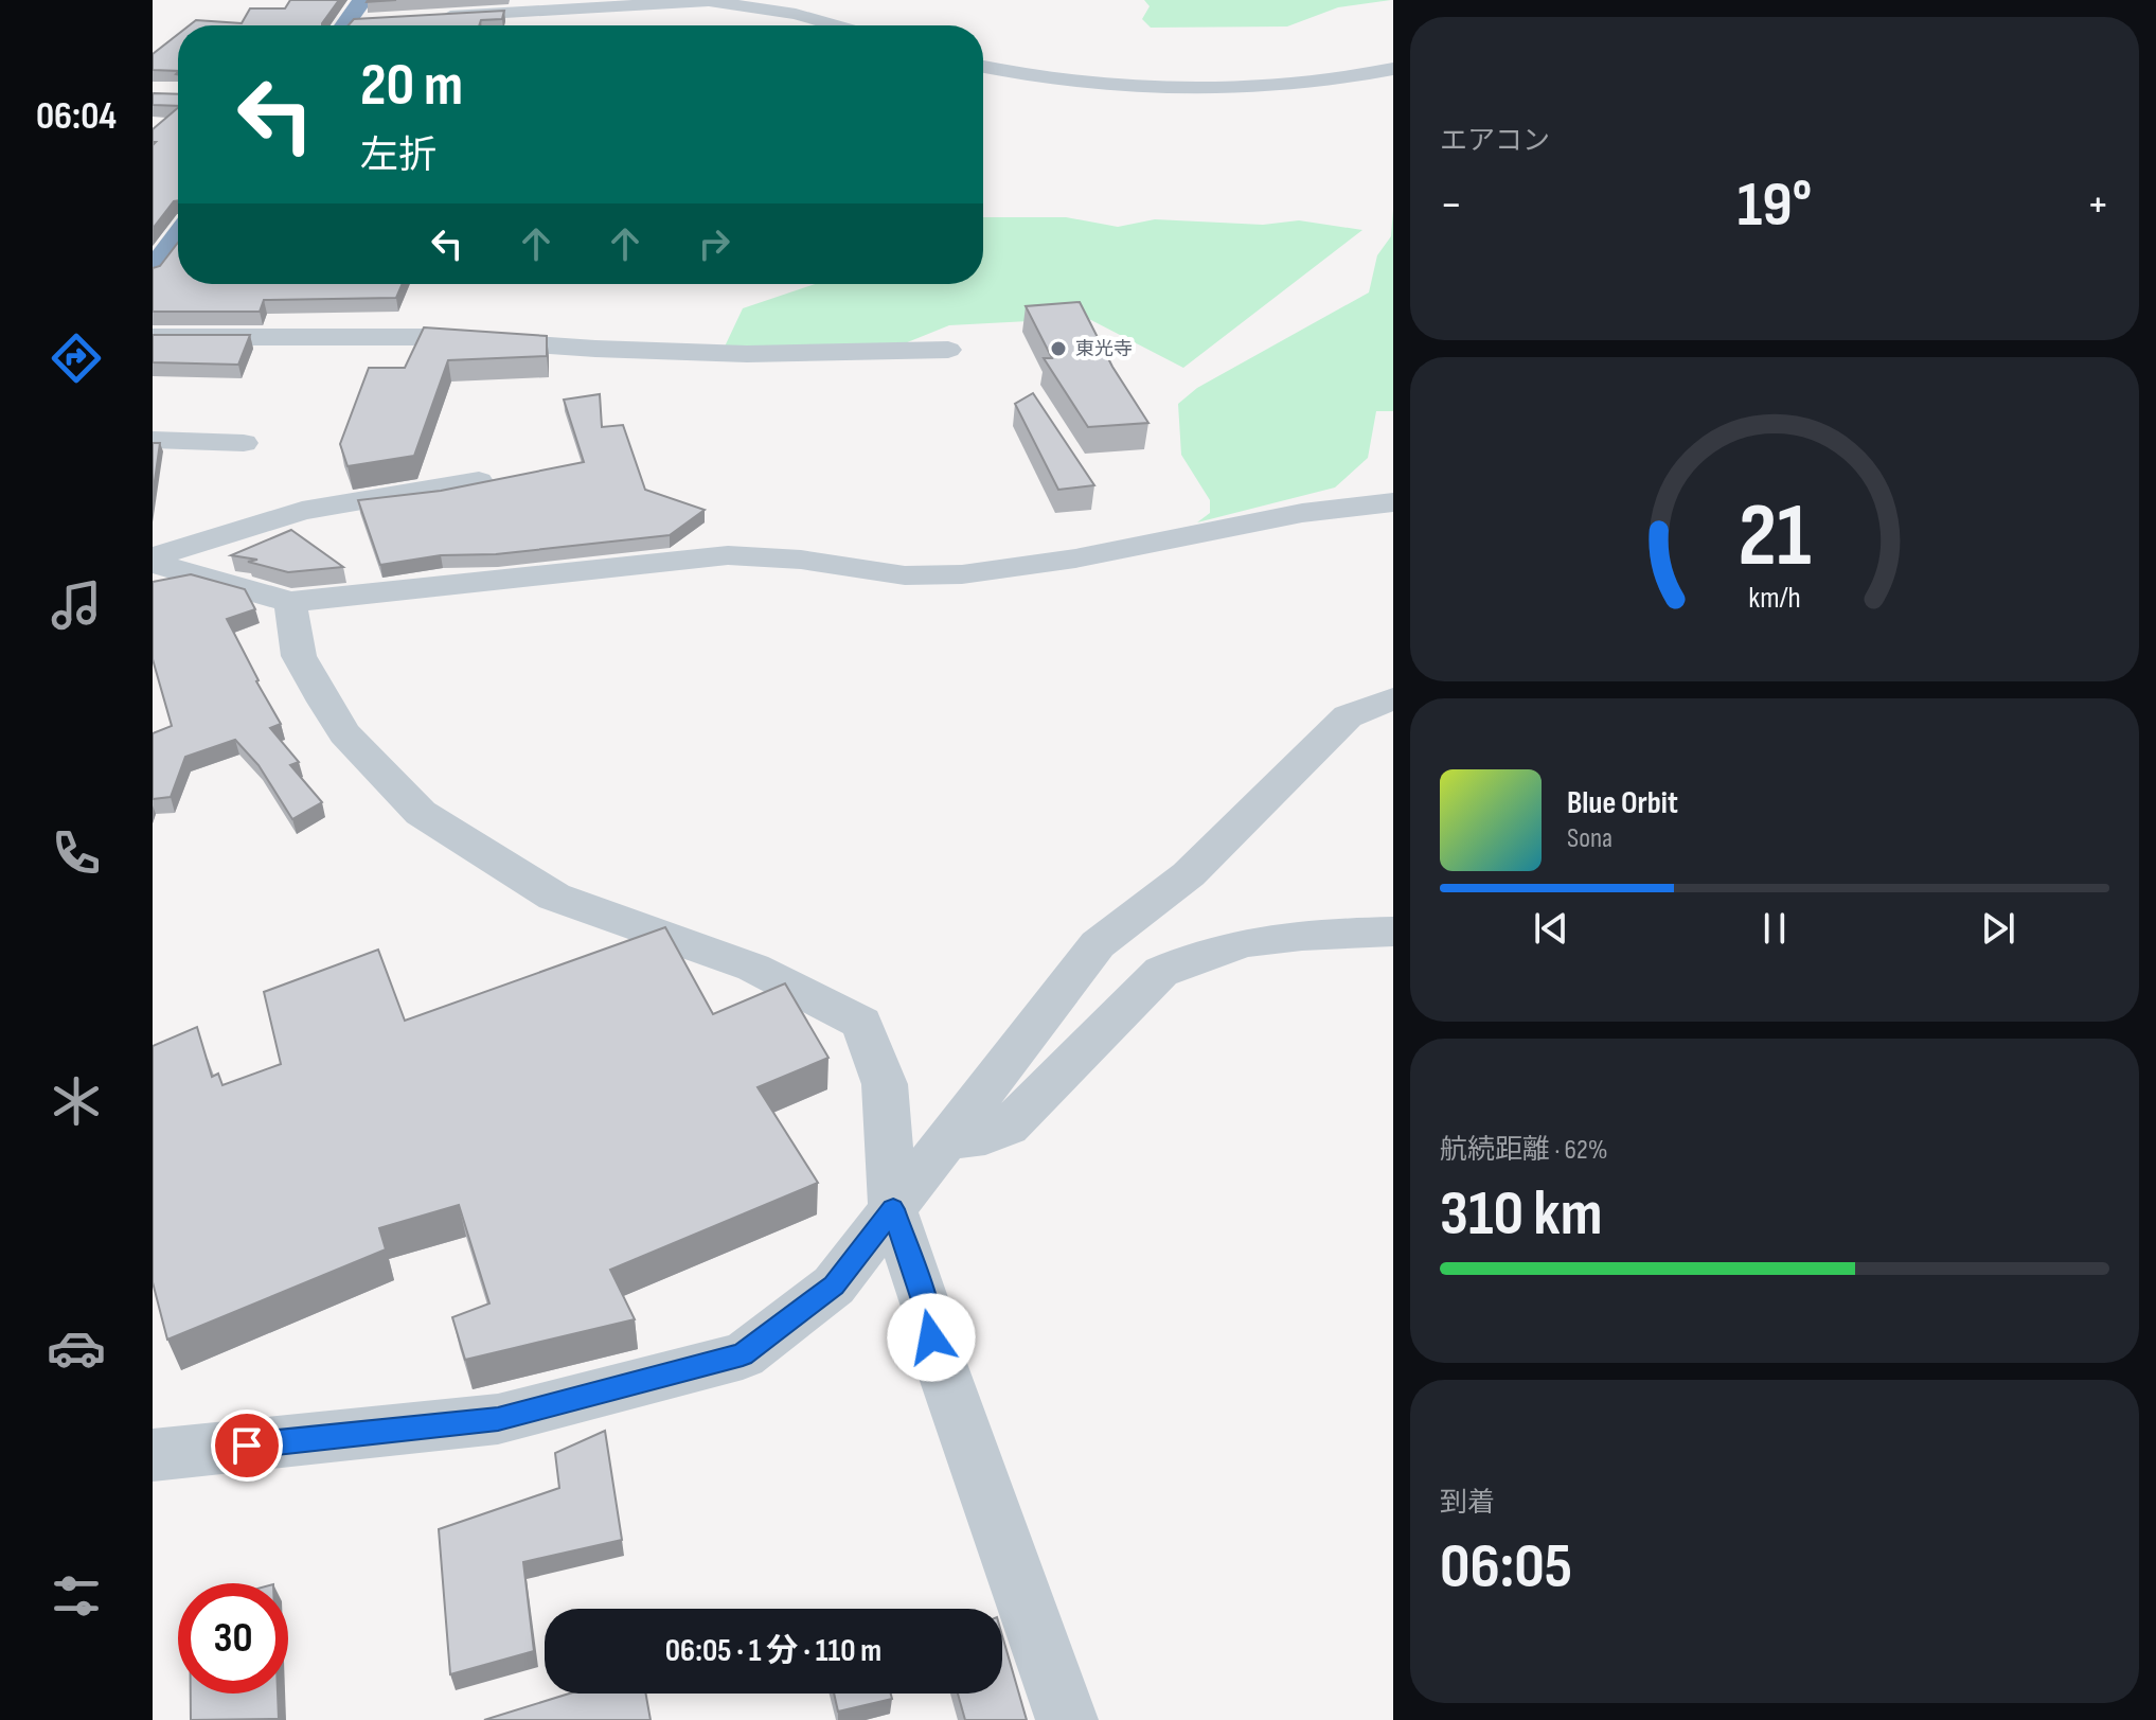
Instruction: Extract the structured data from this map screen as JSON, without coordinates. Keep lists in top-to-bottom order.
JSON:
{
  "places": ["東光寺"],
  "page": {
    "tabs": "06:04",
    "tile": [
      "エアコン",
      ["航続距離 · 62%", "310 km"],
      ["到着", "06:05"]
    ],
    "turn": ["20 m", "左折"],
    "heat": ["−", "19°", "+"],
    "song": ["Blue Orbit", "Sona"],
    "limit": "30",
    "trip": "06:05 · 1 分 · 110 m",
    "gauge": ["21", "km/h"]
  }
}
